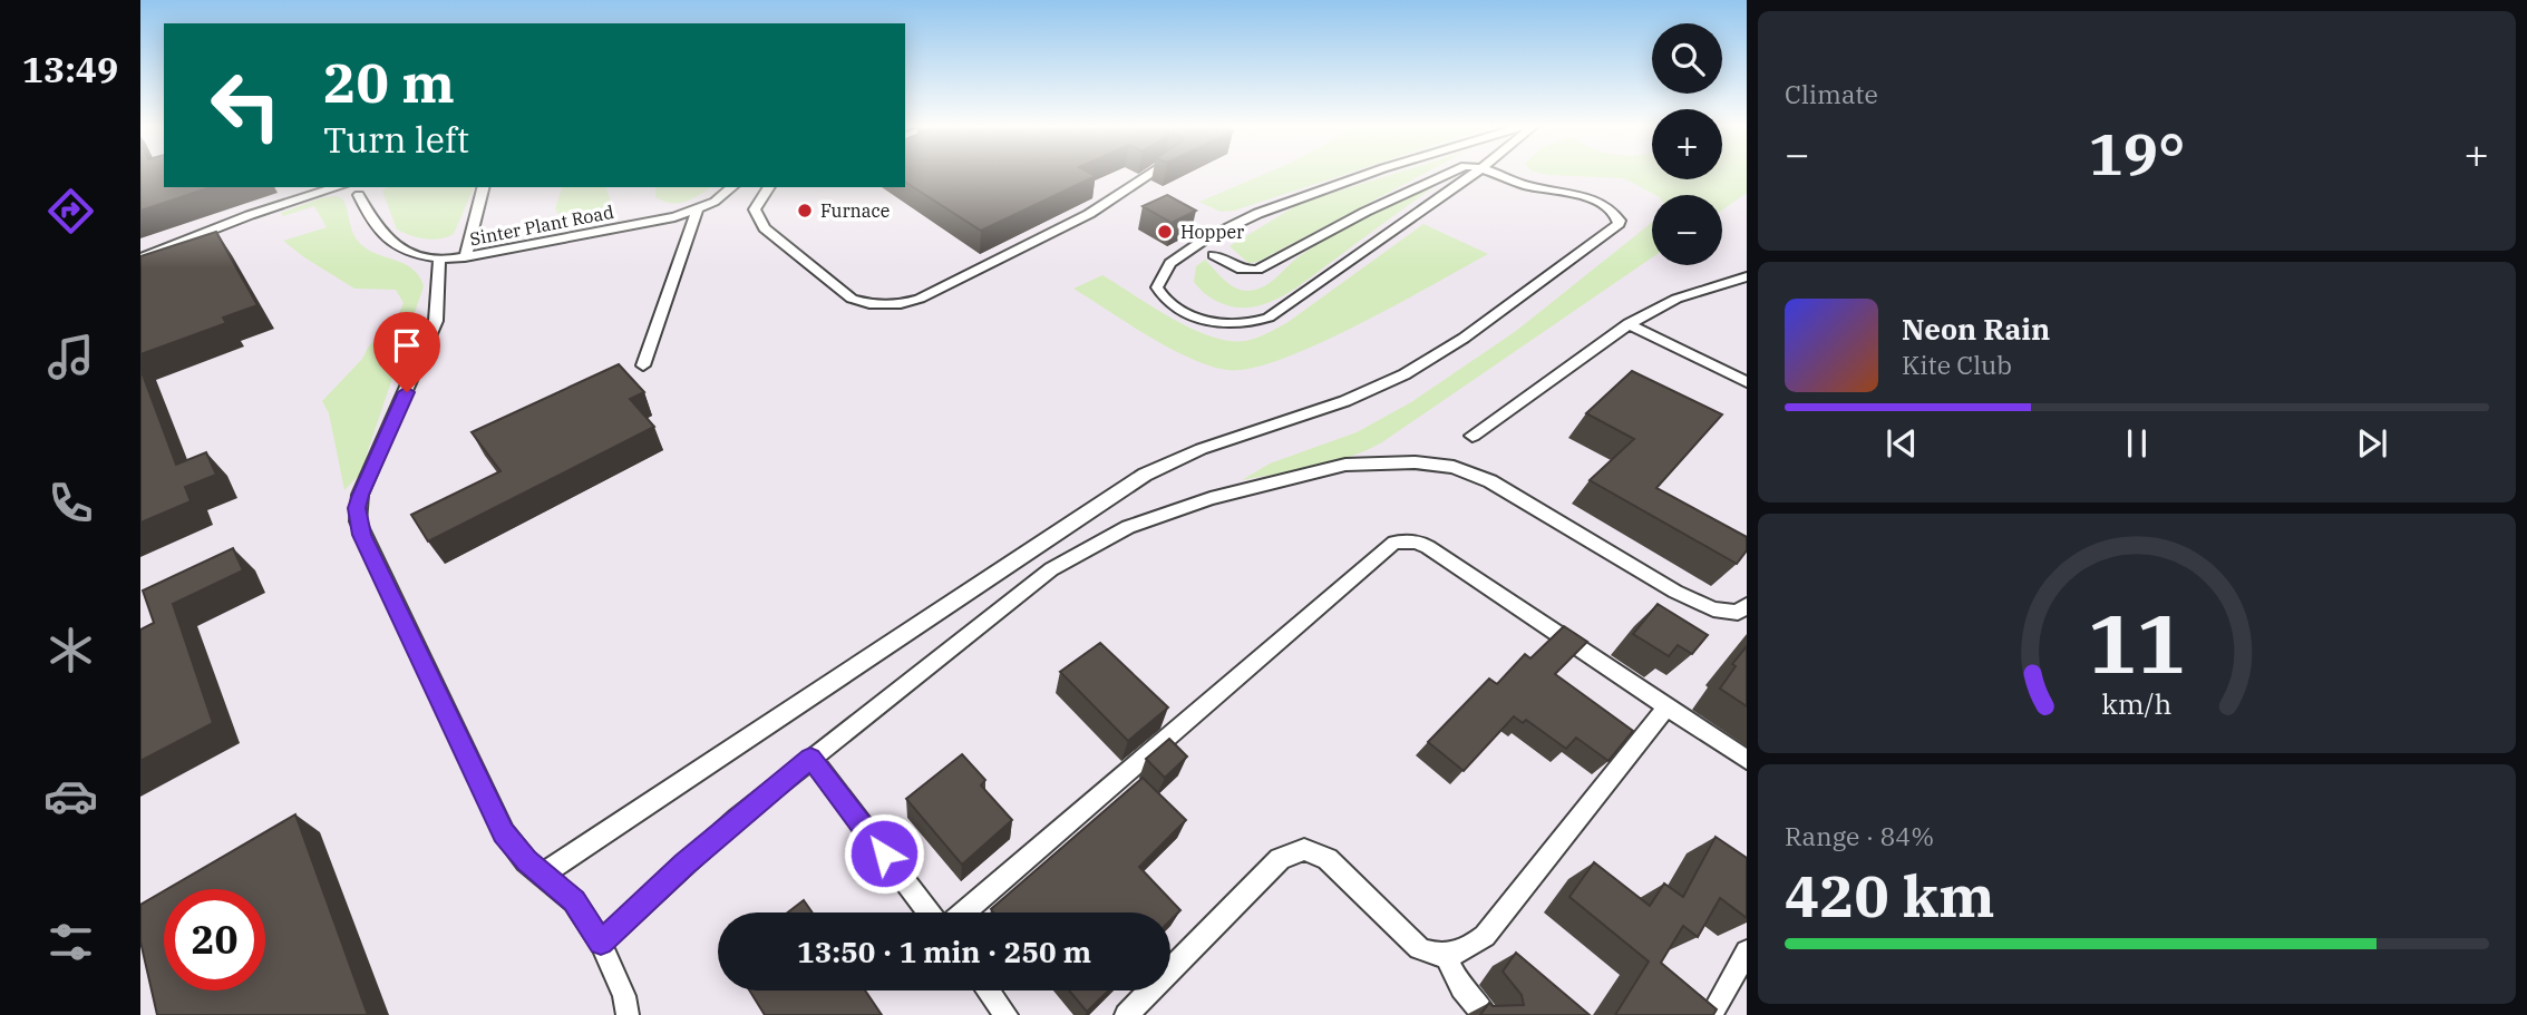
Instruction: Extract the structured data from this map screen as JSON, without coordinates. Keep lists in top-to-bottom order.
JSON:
{
  "streets": {
    "lane": ["Sinter Plant Road"]
  },
  "places": ["Furnace", "Hopper"],
  "page": {
    "tabs": "13:49",
    "tile": [
      "Climate",
      ["Range · 84%", "420 km"]
    ],
    "map_buttons": ["+", "−"],
    "turn": ["20 m", "Turn left"],
    "heat": ["−", "19°", "+"],
    "song": ["Neon Rain", "Kite Club"],
    "limit": "20",
    "trip": "13:50 · 1 min · 250 m",
    "gauge": ["11", "km/h"]
  }
}
